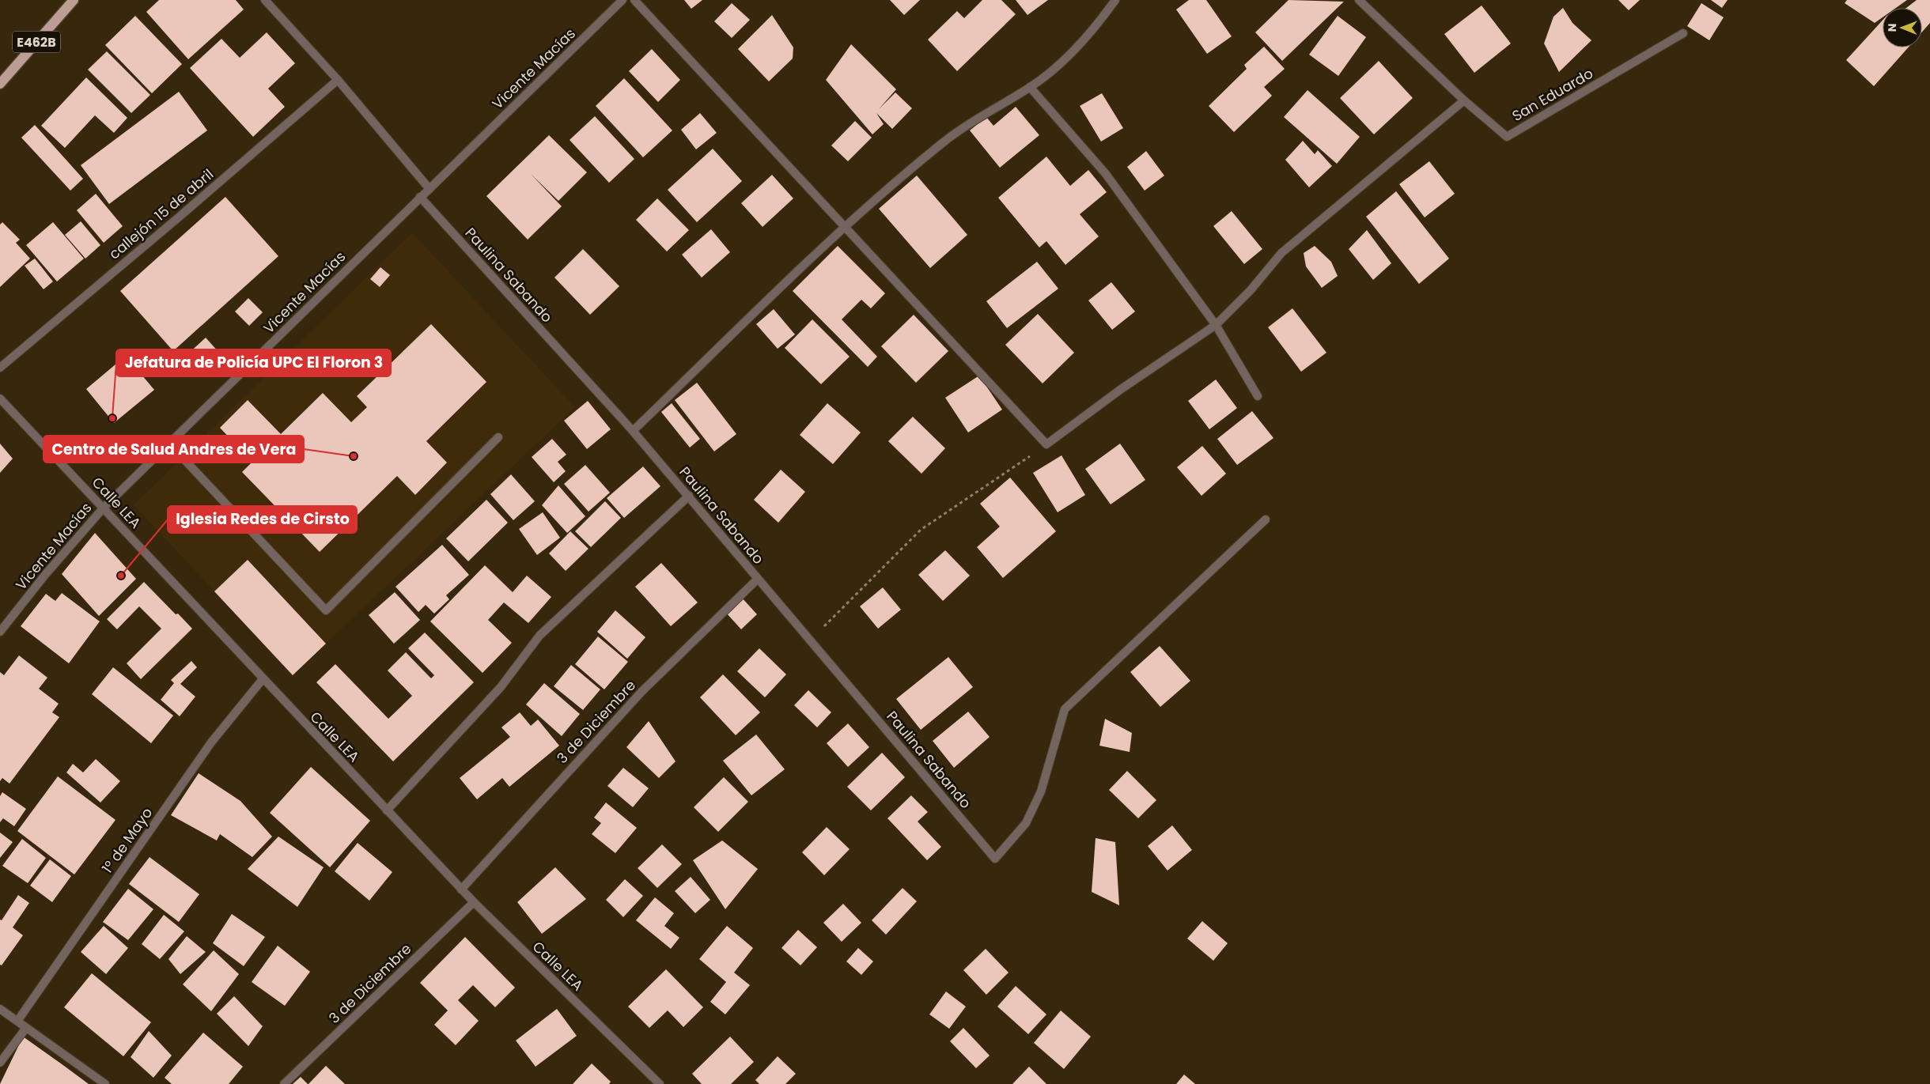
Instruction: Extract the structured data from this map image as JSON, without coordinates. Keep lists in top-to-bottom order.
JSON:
{
  "streets": {
    "main road": ["E462B"],
    "street": [
      "Vicente Macías",
      "San Eduardo",
      "callejón 15 de abril",
      "Paulina Sabando",
      "Calle LEA",
      "3 de Diciembre",
      "1º de Mayo"
    ]
  },
  "crossings": [
    ["Vicente Macías", "Paulina Sabando"],
    ["Vicente Macías", "Calle LEA"],
    ["Paulina Sabando", "3 de Diciembre"],
    ["Calle LEA", "3 de Diciembre"],
    ["Calle LEA", "1º de Mayo"]
  ],
  "places": ["Jefatura de Policía UPC El Floron 3", "Centro de Salud Andres de Vera", "Iglesia Redes de Cirsto"],
  "north": "left"
}
